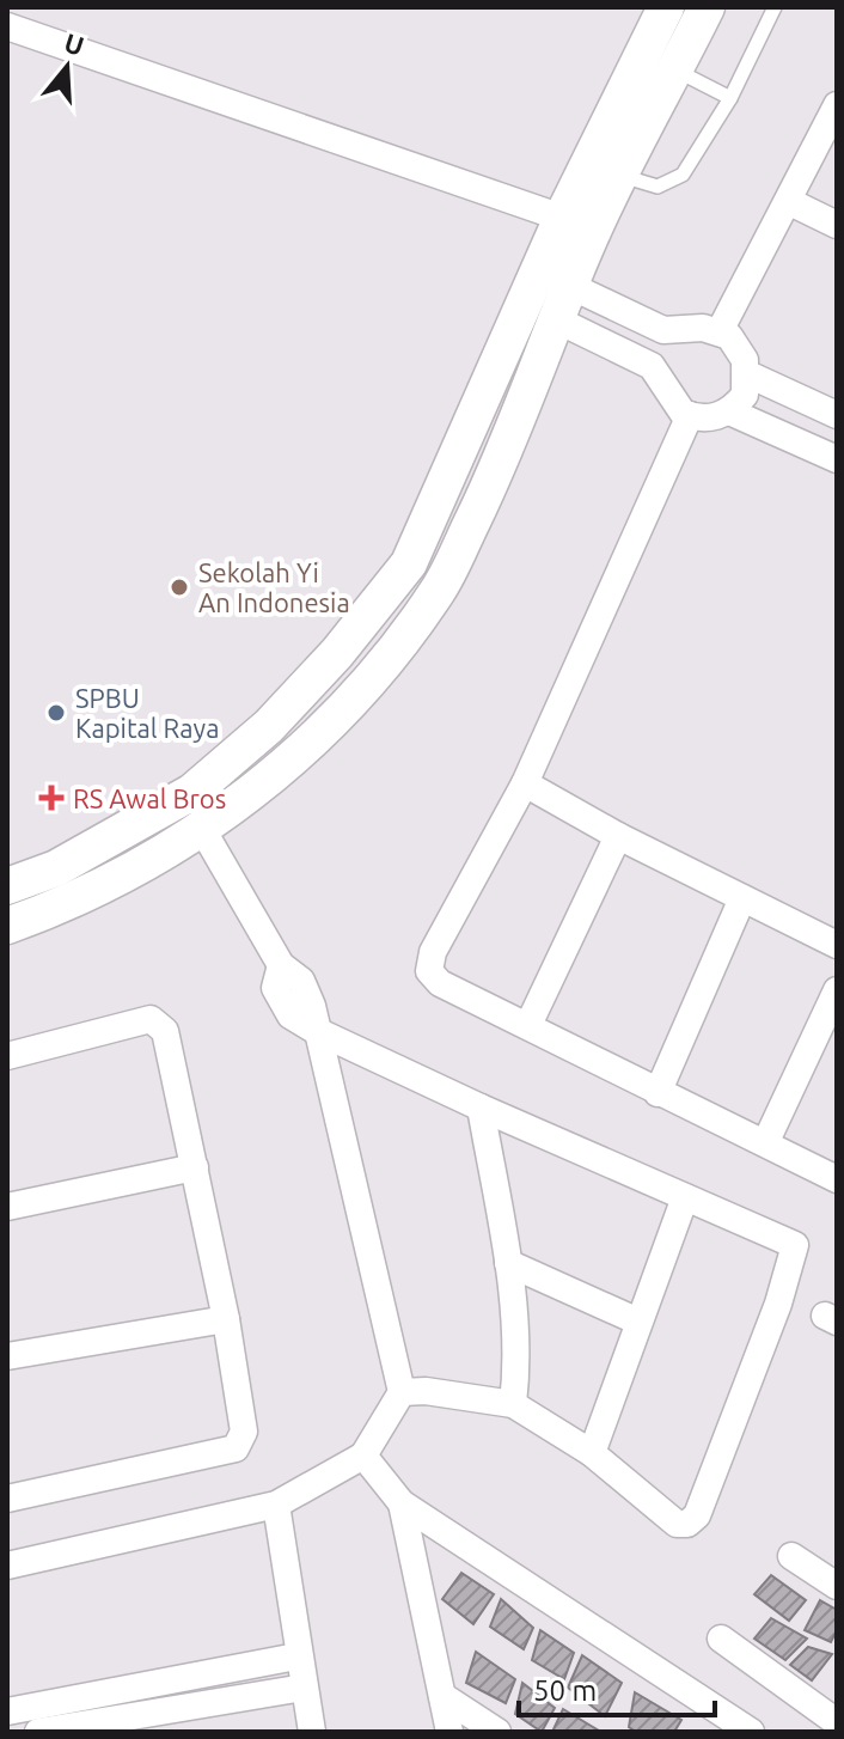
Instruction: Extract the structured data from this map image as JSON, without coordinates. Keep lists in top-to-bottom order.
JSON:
{
  "places": {
    "other": ["Sekolah Yi An Indonesia", "SPBU Kapital Raya"],
    "health": ["RS Awal Bros"]
  },
  "scale_bar": "50 m",
  "north": "top"
}
